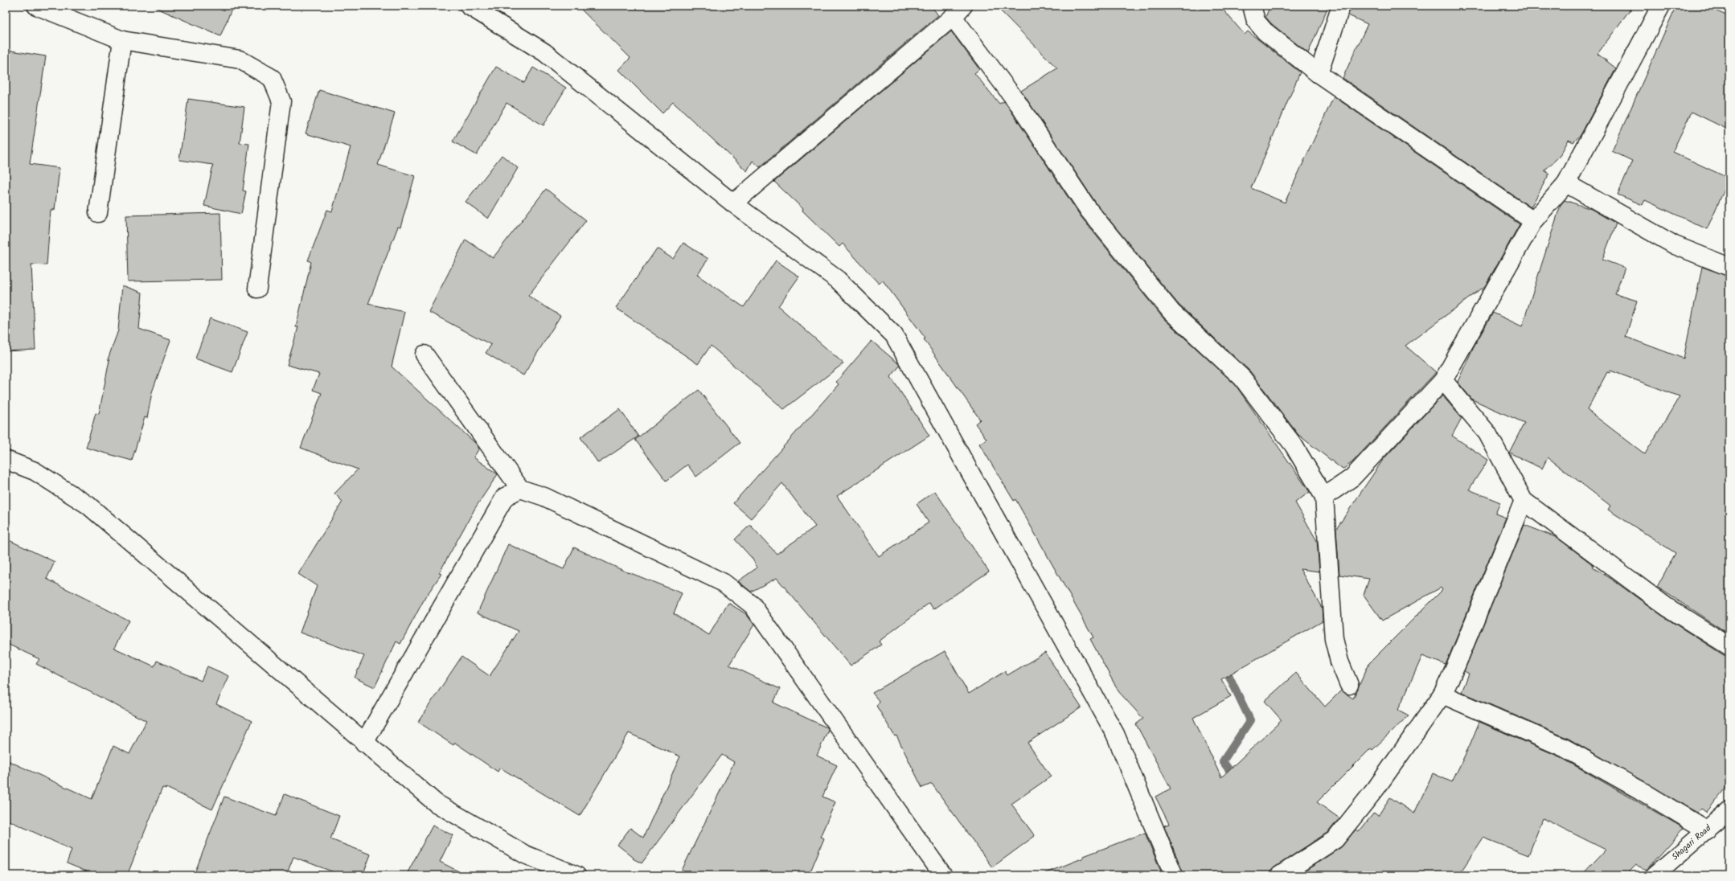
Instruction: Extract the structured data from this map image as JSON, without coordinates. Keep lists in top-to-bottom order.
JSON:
{
  "streets": {
    "street": ["Shagari Road"]
  }
}
